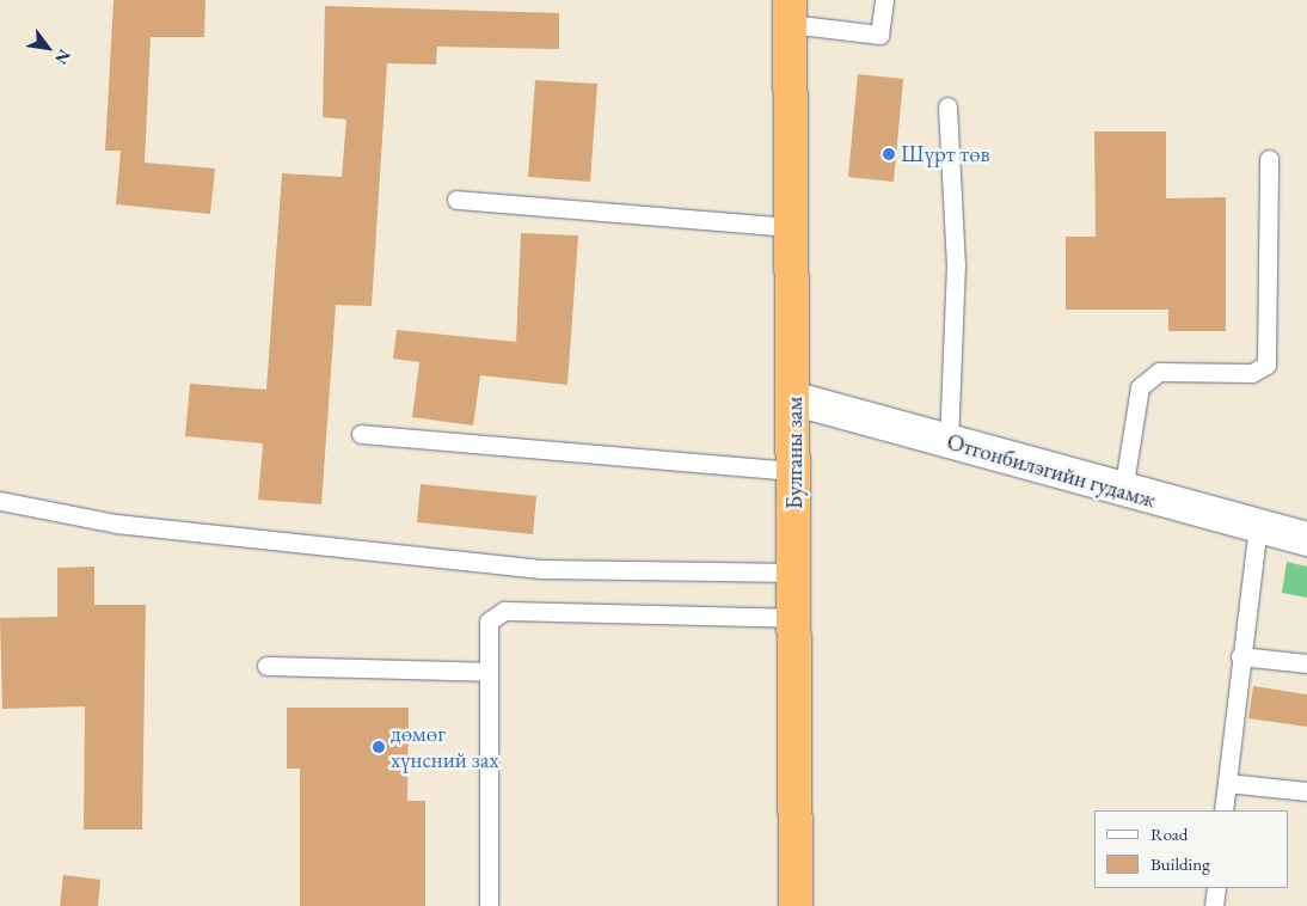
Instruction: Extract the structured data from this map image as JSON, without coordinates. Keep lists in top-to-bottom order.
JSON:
{
  "streets": {
    "highway": ["Булганы зам"],
    "street": ["Отгонбилэгийн гудамж"]
  },
  "crossings": [
    ["Булганы зам", "Отгонбилэгийн гудамж"]
  ],
  "places": ["Шүрт төв", "дөмөг хүнсний зах"],
  "legend": ["Road", "Building"],
  "north": "bottom right"
}
